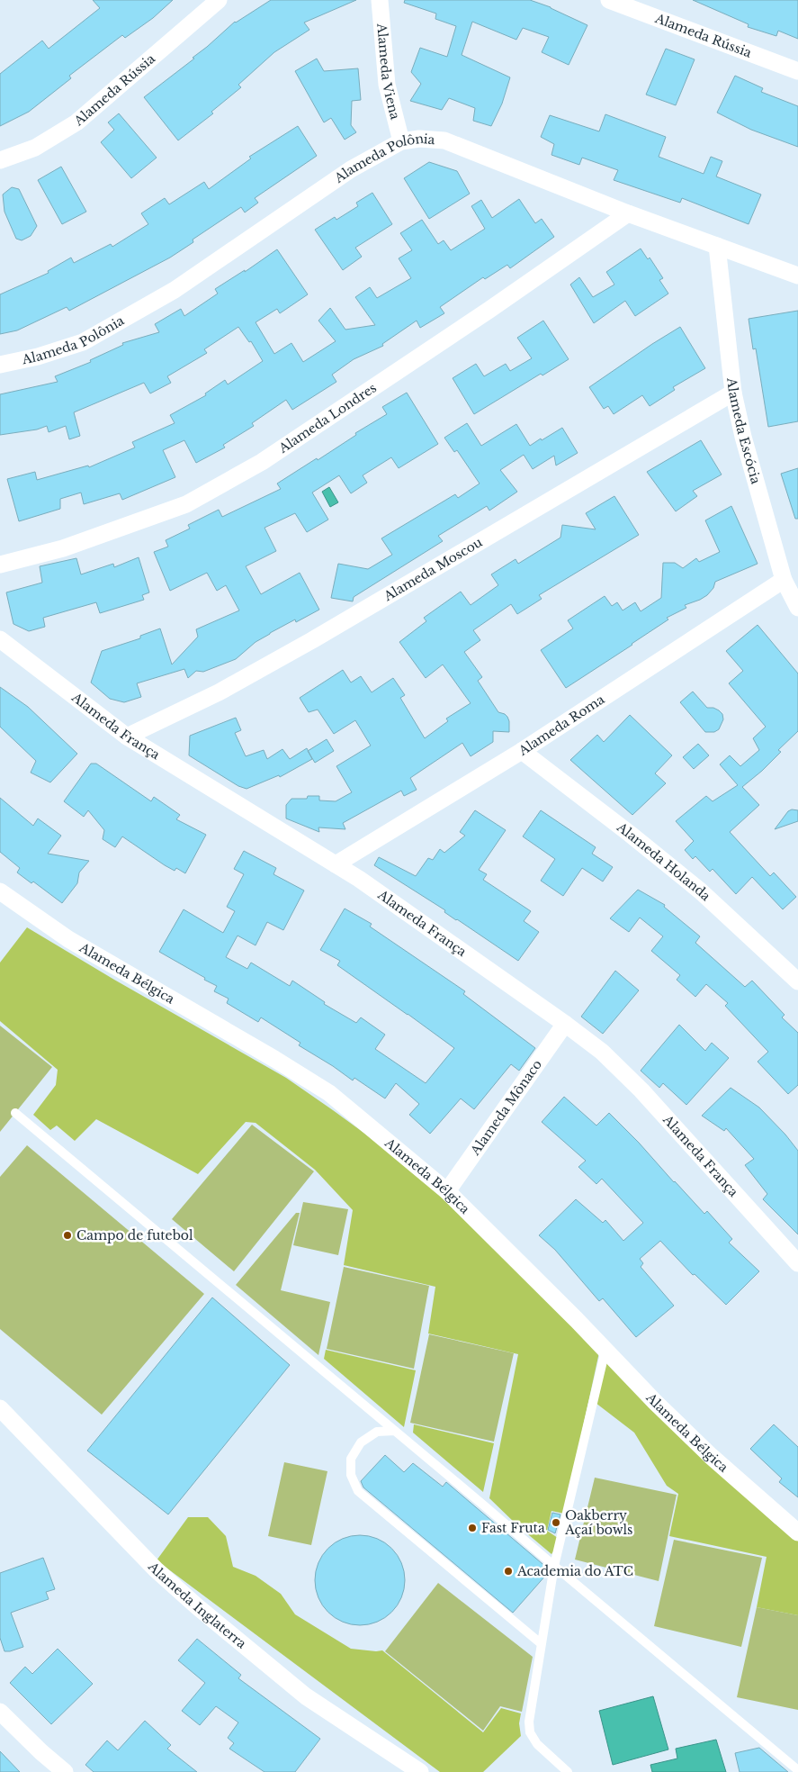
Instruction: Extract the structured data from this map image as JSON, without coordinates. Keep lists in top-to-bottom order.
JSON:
{
  "streets": {
    "street": [
      "Alameda Rússia",
      "Alameda Viena",
      "Alameda Polônia",
      "Alameda Londres",
      "Alameda Escócia",
      "Alameda Moscou",
      "Alameda Roma",
      "Alameda França",
      "Alameda Holanda",
      "Alameda Bélgica",
      "Alameda Mônaco",
      "Alameda Inglaterra"
    ]
  },
  "crossings": [
    ["Alameda Viena", "Alameda Polônia"],
    ["Alameda Polônia", "Alameda Londres"],
    ["Alameda Polônia", "Alameda Escócia"],
    ["Alameda Escócia", "Alameda Moscou"],
    ["Alameda Escócia", "Alameda Roma"],
    ["Alameda Moscou", "Alameda França"],
    ["Alameda Roma", "Alameda França"],
    ["Alameda Roma", "Alameda Holanda"],
    ["Alameda França", "Alameda Mônaco"],
    ["Alameda Bélgica", "Alameda Mônaco"]
  ],
  "places": [
    "Campo de futebol",
    "Oakberry Açaí bowls",
    "Fast Fruta",
    "Academia do ATC"
  ]
}
